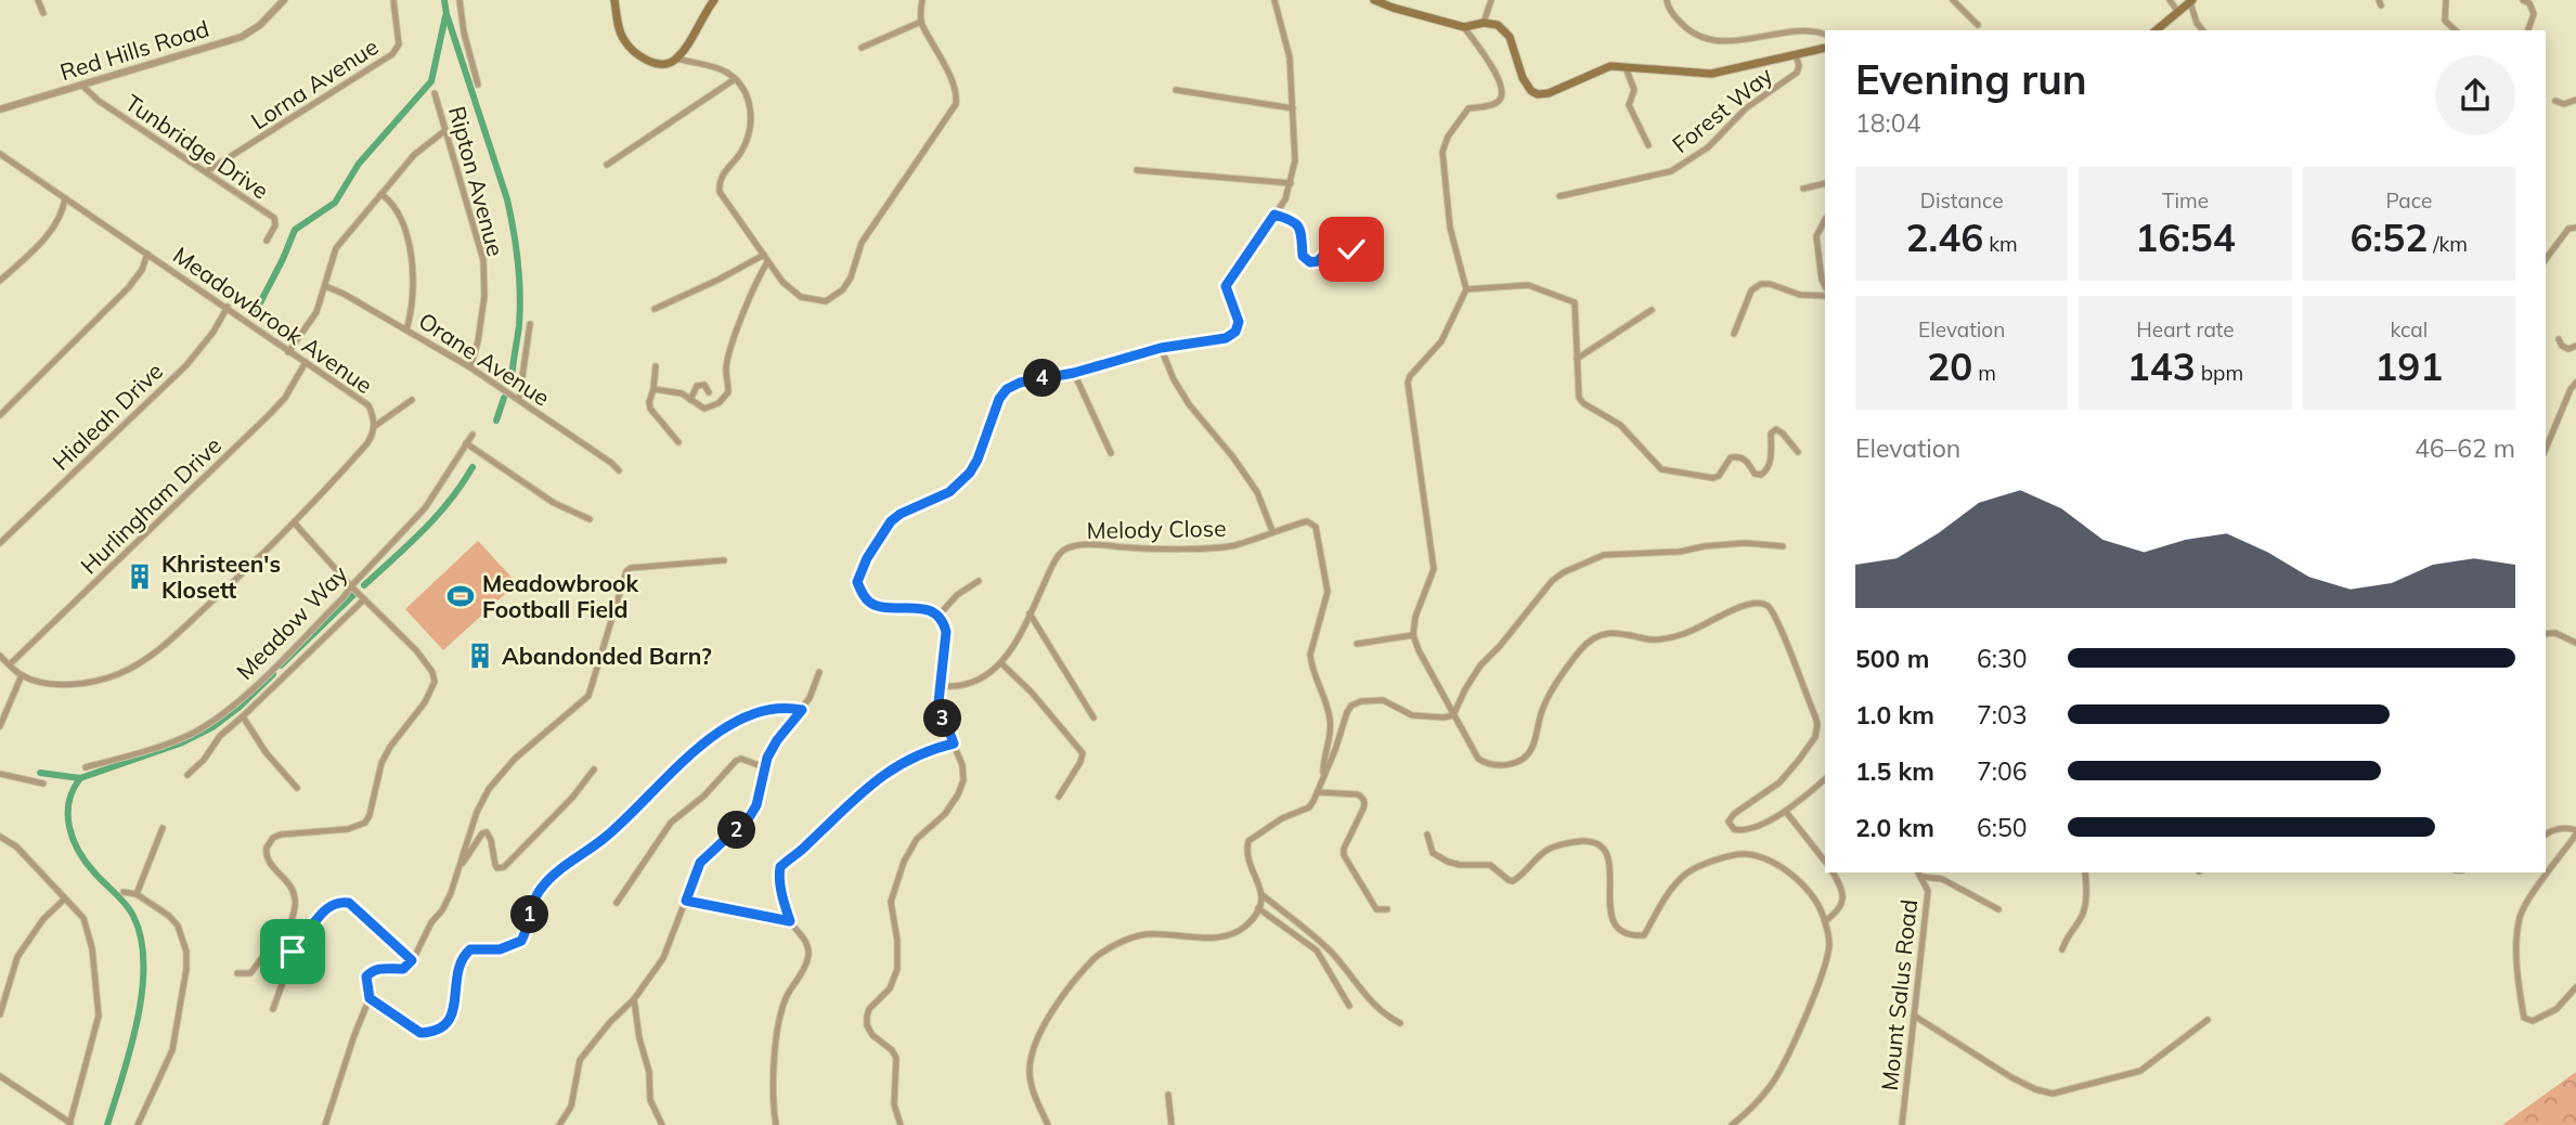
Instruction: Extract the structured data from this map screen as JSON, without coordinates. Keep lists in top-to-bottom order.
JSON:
{
  "streets": {
    "street": [
      "Red Hills Road",
      "Lorna Avenue",
      "Forest Way",
      "Tunbridge Drive",
      "Ripton Avenue",
      "Meadowbrook Avenue",
      "Orane Avenue",
      "Hialeah Drive",
      "Hurlingham Drive",
      "Melody Close",
      "Meadow Way",
      "Mount Salus Road"
    ]
  },
  "crossings": [
    ["Red Hills Road", "Tunbridge Drive"],
    ["Lorna Avenue", "Tunbridge Drive"],
    ["Ripton Avenue", "Orane Avenue"],
    ["Meadowbrook Avenue", "Hialeah Drive"],
    ["Meadowbrook Avenue", "Hurlingham Drive"]
  ],
  "places": {
    "building": ["Khristeen's Klosett", "Abandonded Barn?"],
    "sports": ["Meadowbrook Football Field"]
  },
  "page": {
    "heading": ["Evening run", "18:04"],
    "stats": [
      ["Distance", "2.46 km"],
      ["Time", "16:54"],
      ["Pace", "6:52 /km"],
      ["Elevation", "20 m"],
      ["Heart rate", "143 bpm"],
      ["kcal", "191"]
    ],
    "pins": [
      "4",
      "3",
      "2",
      "1"
    ],
    "chart": ["Elevation", "46–62 m"],
    "list": [
      {
        "name": "500 m",
        "note": "6:30"
      },
      {
        "name": "1.0 km",
        "note": "7:03"
      },
      {
        "name": "1.5 km",
        "note": "7:06"
      },
      {
        "name": "2.0 km",
        "note": "6:50"
      }
    ]
  }
}
